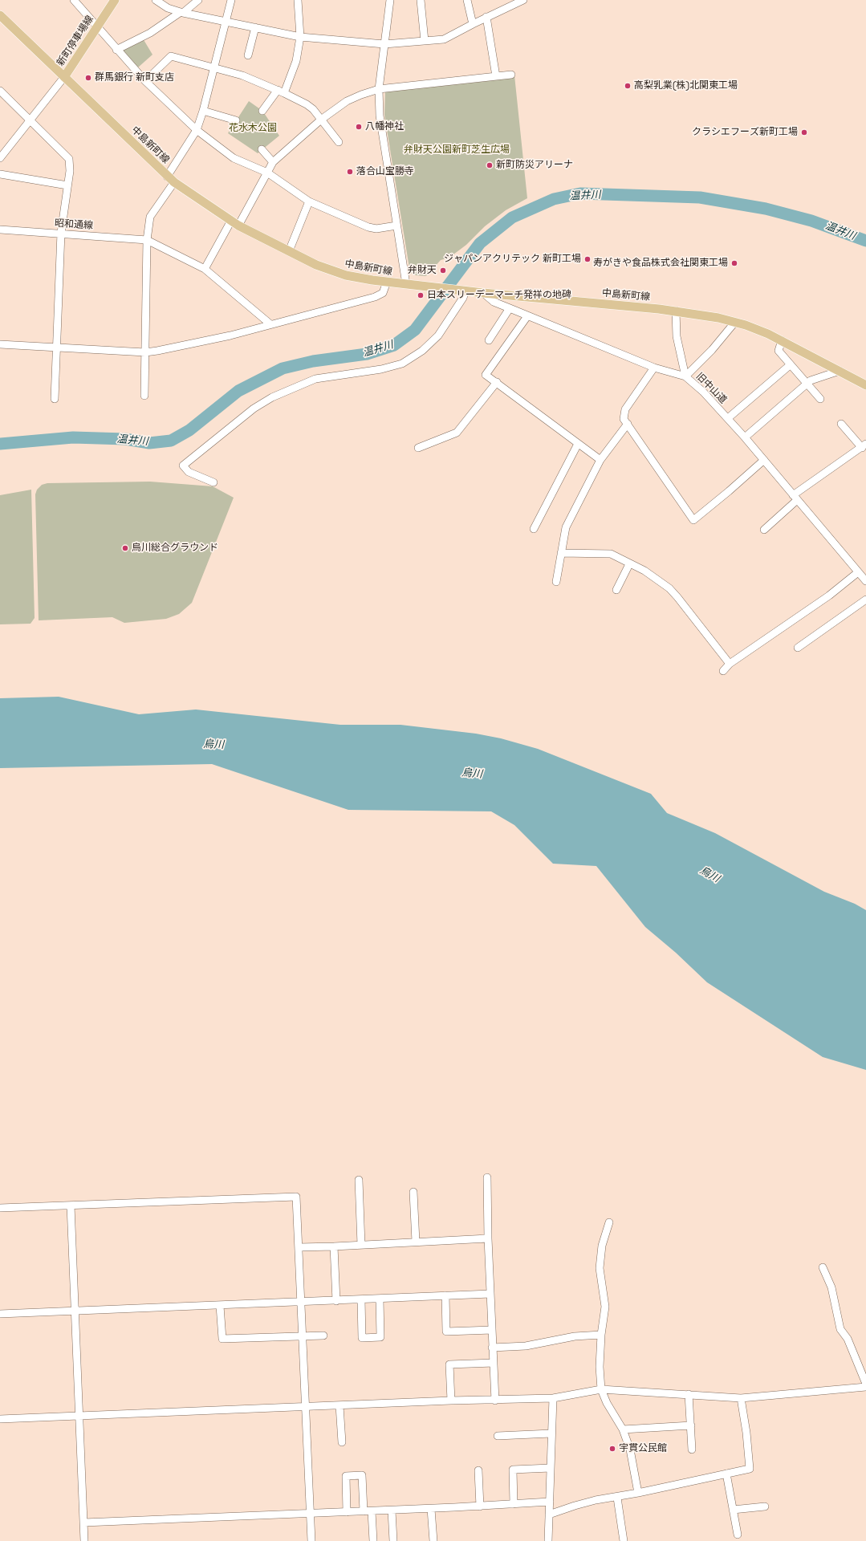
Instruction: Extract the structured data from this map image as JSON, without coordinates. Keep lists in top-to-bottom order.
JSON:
{
  "streets": {
    "main road": ["新町停車場線", "中島新町線"],
    "street": ["昭和通線", "旧中山道"]
  },
  "crossings": [
    ["新町停車場線", "中島新町線"],
    ["中島新町線", "旧中山道"]
  ],
  "water": ["温井川", "烏川"],
  "parks": ["花水木公園", "弁財天公園新町芝生広場"],
  "places": [
    "群馬銀行 新町支店",
    "高梨乳業(株)北関東工場",
    "八幡神社",
    "クラシエフーズ新町工場",
    "新町防災アリーナ",
    "落合山宝勝寺",
    "ジャパンアクリテック 新町工場",
    "寿がきや食品株式会社関東工場",
    "弁財天",
    "日本スリーデーマーチ発祥の地碑",
    "烏川総合グラウンド",
    "宇貫公民館"
  ]
}
